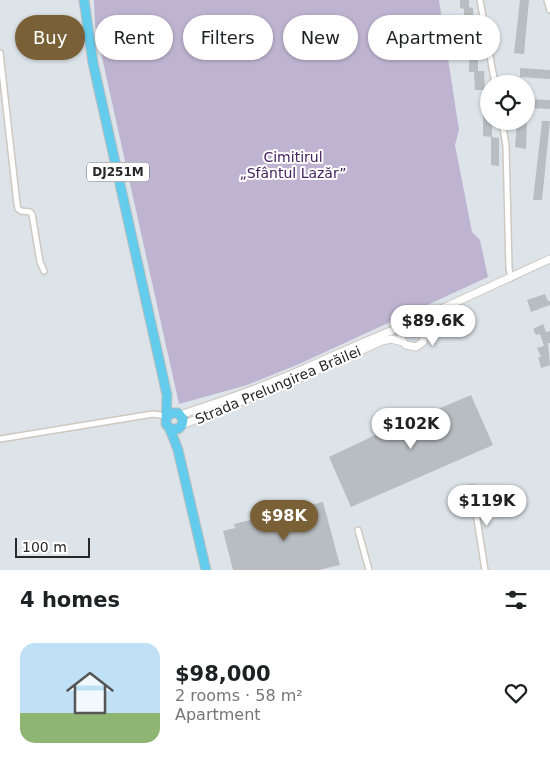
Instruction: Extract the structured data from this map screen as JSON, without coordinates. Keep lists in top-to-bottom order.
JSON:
{
  "streets": {
    "highway": ["DJ251M"],
    "main road": ["Strada Prelungirea Brăilei"]
  },
  "parks": ["Cimitirul „Sfântul Lazăr”"],
  "scale_bar": "100 m",
  "page": {
    "chip": [
      "Buy",
      "Rent",
      "Filters",
      "New",
      "Apartment"
    ],
    "price": [
      "$89.6K",
      "$102K",
      "$119K",
      "$98K"
    ],
    "scale": "100 m",
    "heading": "4 homes",
    "list": [
      {
        "name": "$98,000",
        "note": "2 rooms · 58 m² · Apartment"
      }
    ]
  }
}
